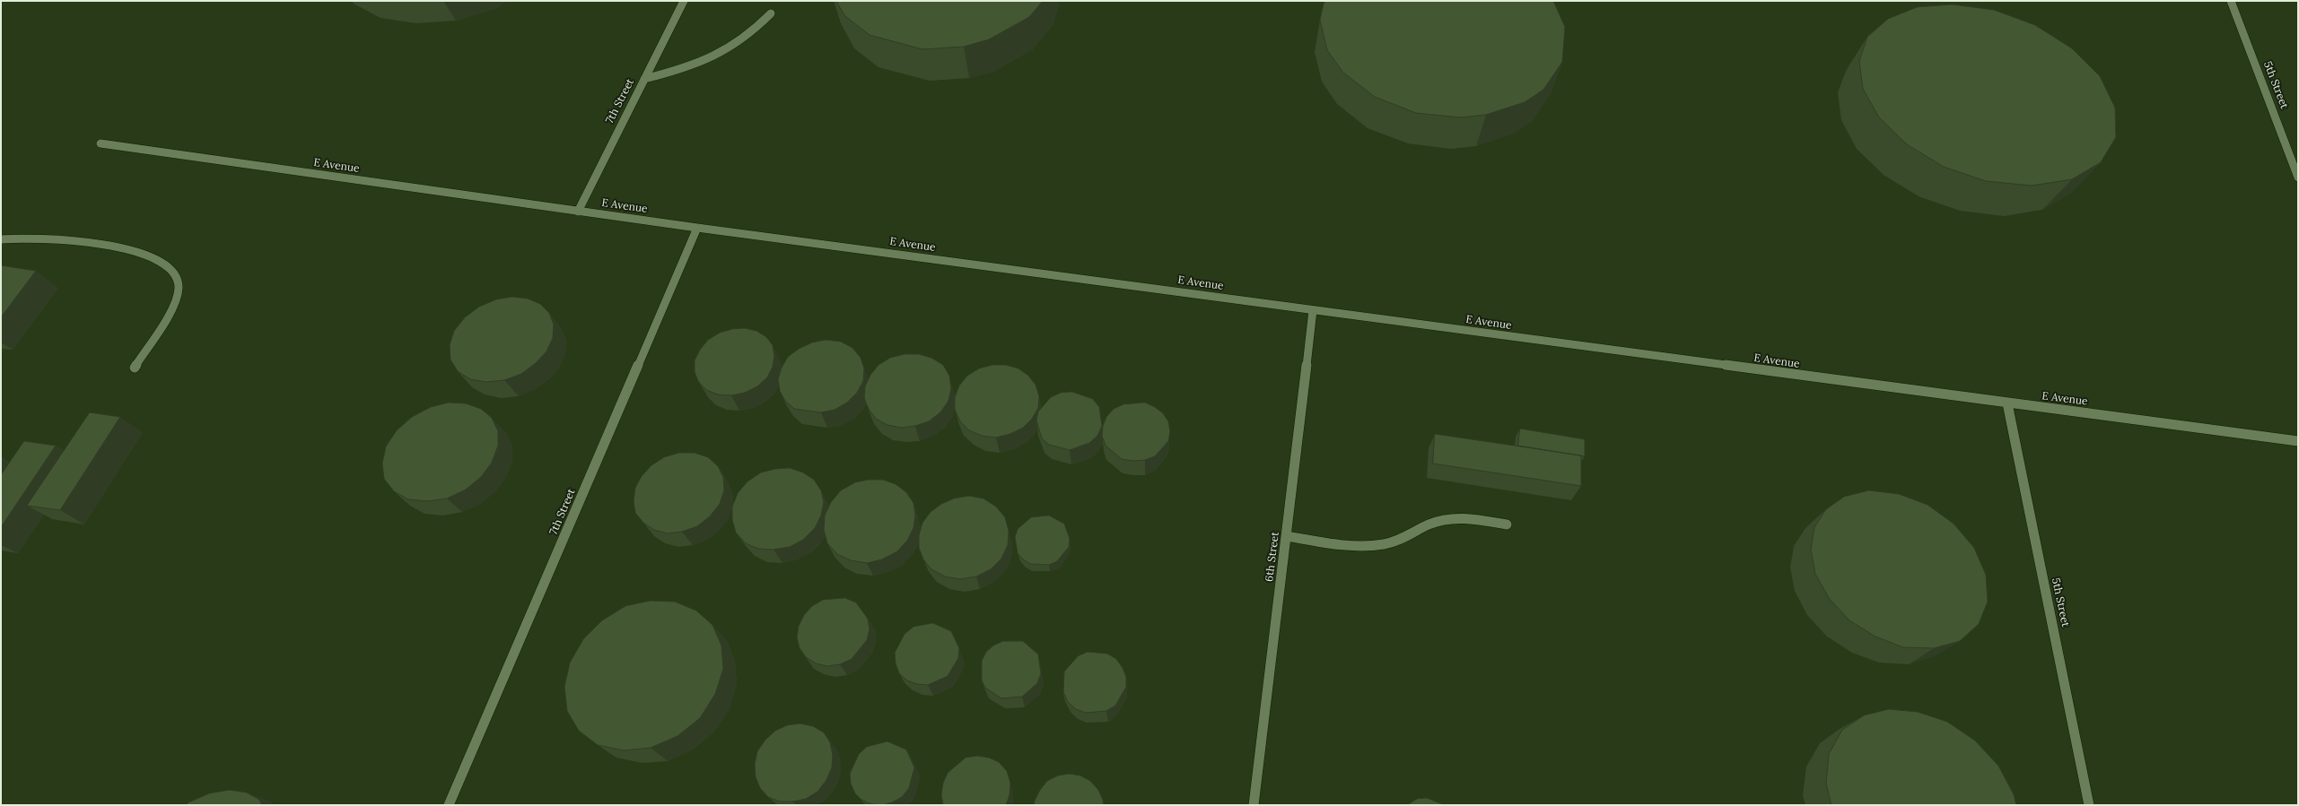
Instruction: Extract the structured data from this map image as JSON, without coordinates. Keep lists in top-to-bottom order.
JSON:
{
  "streets": {
    "lane": [
      "5th Street",
      "7th Street",
      "E Avenue",
      "6th Street"
    ]
  },
  "crossings": [
    ["5th Street", "E Avenue"],
    ["7th Street", "E Avenue"],
    ["E Avenue", "6th Street"]
  ]
}
